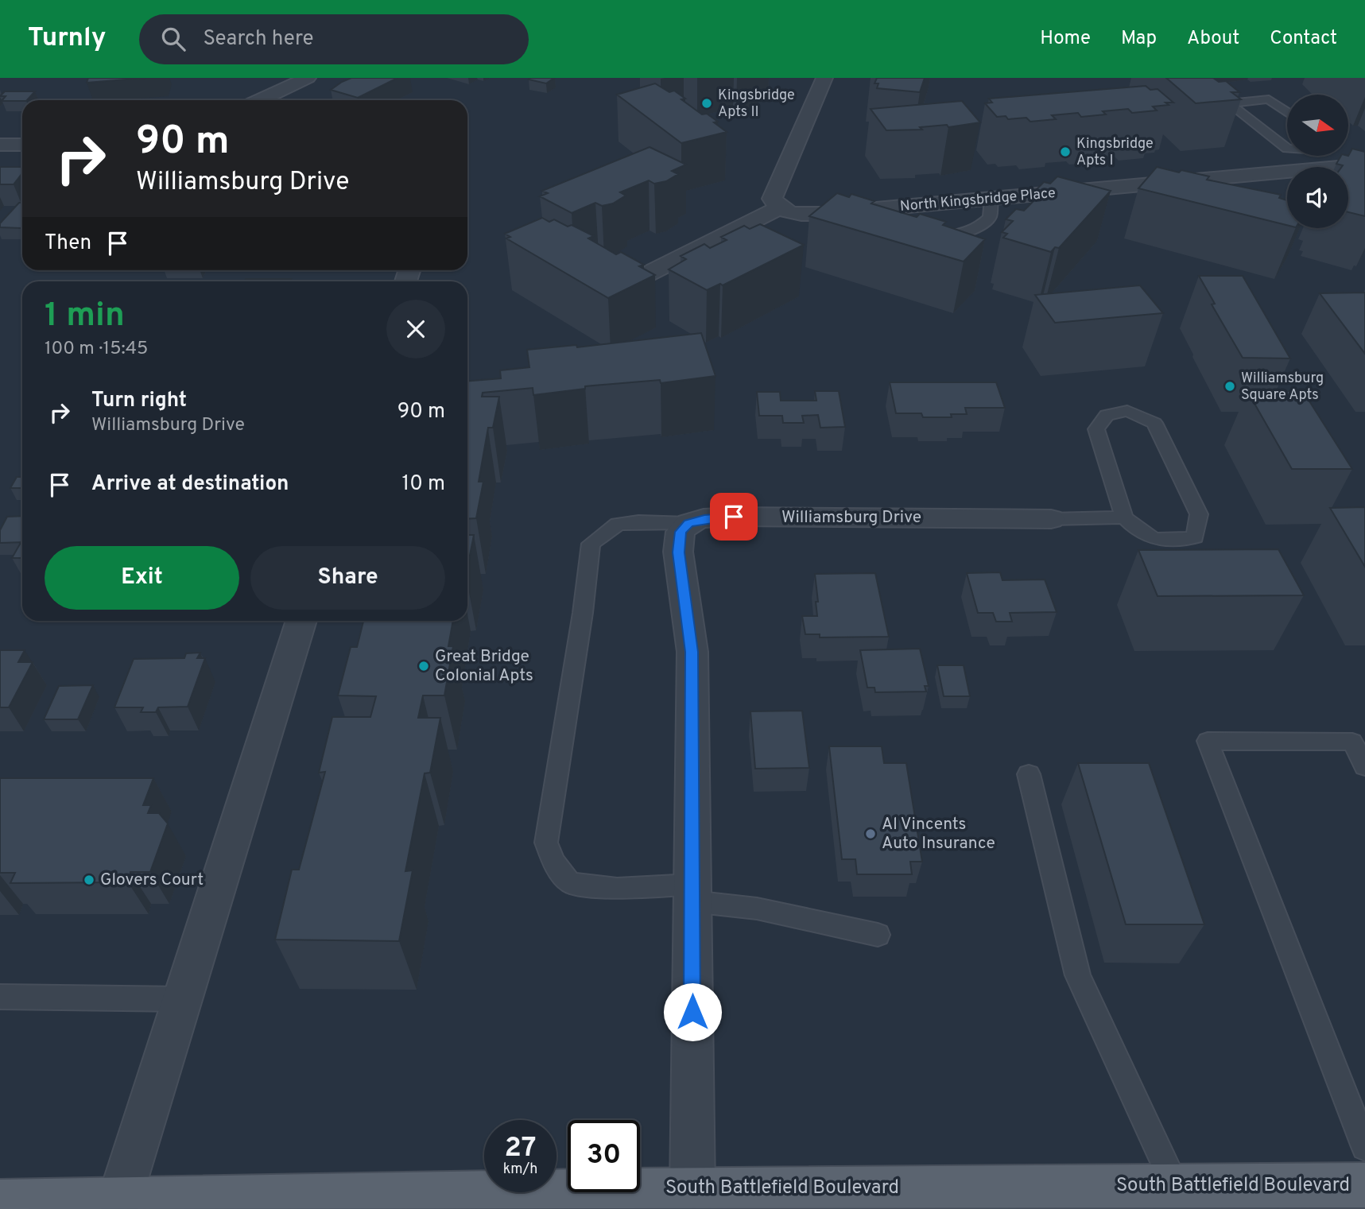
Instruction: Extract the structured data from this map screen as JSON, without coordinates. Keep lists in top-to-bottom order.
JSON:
{
  "streets": {
    "main road": ["South Battlefield Boulevard"],
    "street": ["North Kingsbridge Place", "Williamsburg Drive"]
  },
  "places": [
    "Kingsbridge Apts II",
    "Kingsbridge Apts I",
    "Williamsburg Square Apts",
    "Great Bridge Colonial Apts",
    "Al Vincents Auto Insurance",
    "Glovers Court"
  ],
  "north": "right",
  "page": {
    "header": "Turnly",
    "search": "Search here",
    "nav": [
      "Home",
      "Map",
      "About",
      "Contact"
    ],
    "turn": ["90 m", "Williamsburg Drive"],
    "then": "Then",
    "heading": ["1 min", "100 m · 15:45"],
    "list": [
      {
        "name": "Turn right",
        "note": "Williamsburg Drive",
        "value": "90 m"
      },
      {
        "name": "Arrive at destination",
        "value": "10 m"
      }
    ],
    "buttons": ["Exit", "Share"],
    "speed": "27 km/h",
    "limit": "30"
  }
}
